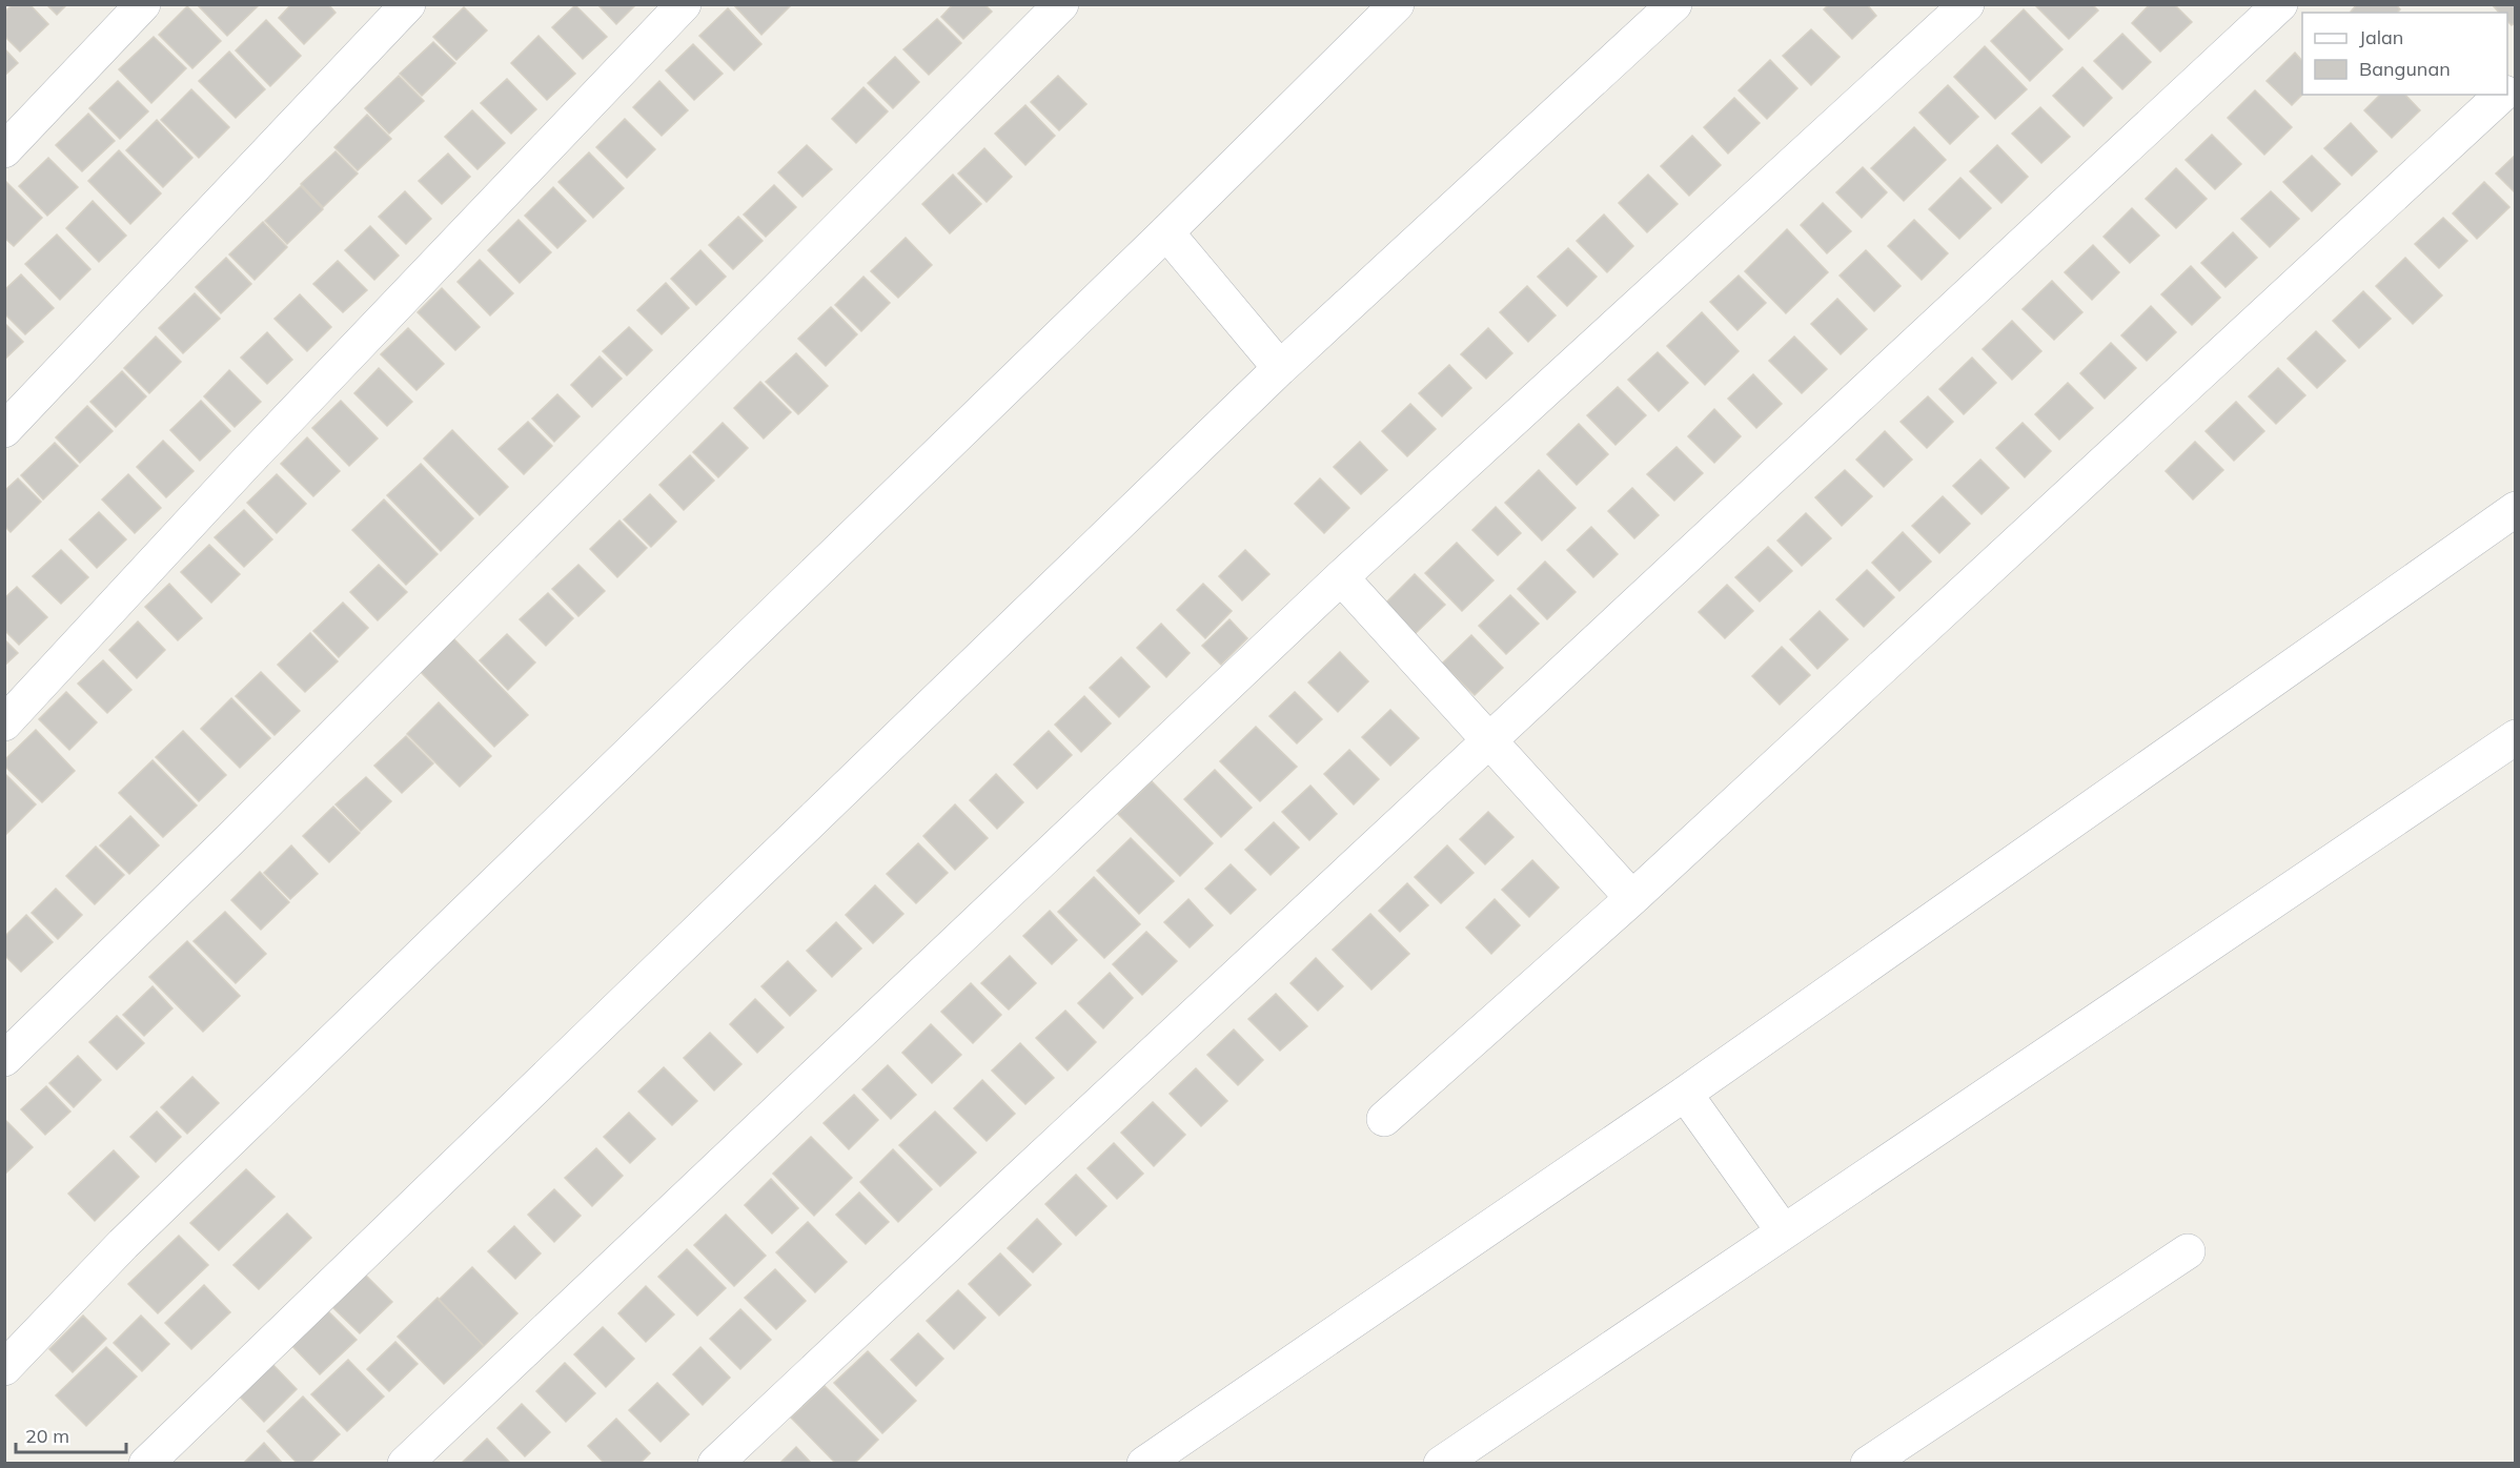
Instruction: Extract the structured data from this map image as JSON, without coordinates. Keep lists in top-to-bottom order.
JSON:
{
  "legend": ["Jalan", "Bangunan"],
  "scale_bar": "20 m"
}
